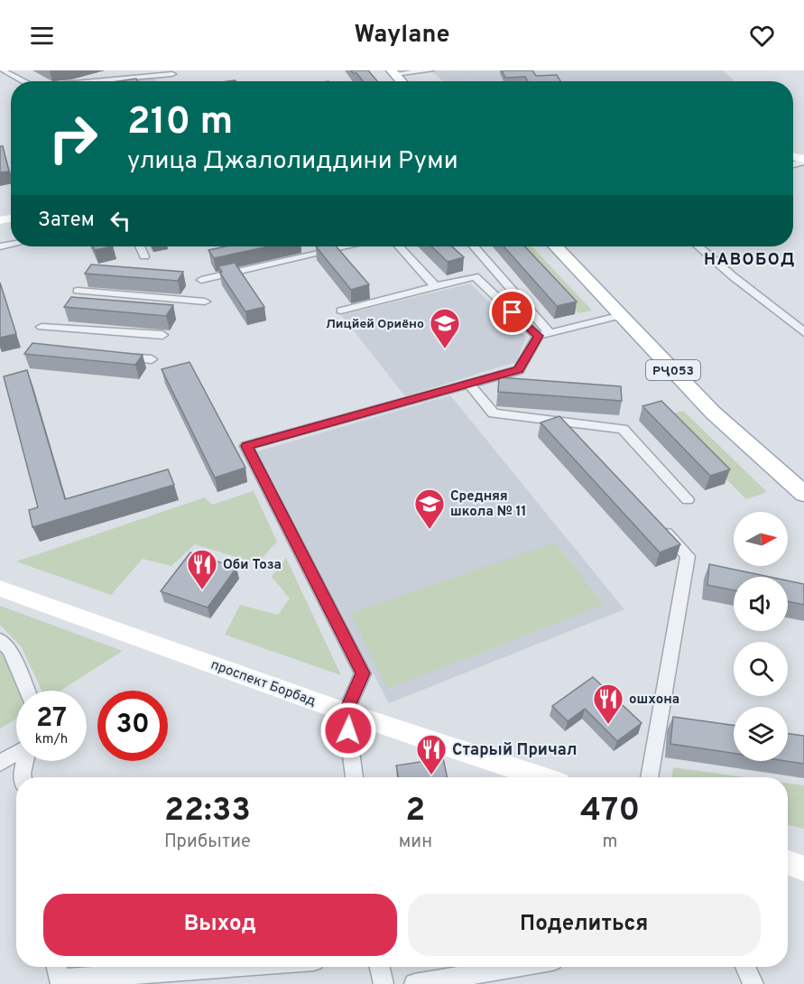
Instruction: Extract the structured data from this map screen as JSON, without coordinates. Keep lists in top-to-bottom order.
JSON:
{
  "streets": {
    "main road": ["РҶ053"],
    "street": ["проспект Борбад"]
  },
  "districts": ["НАВОБОД"],
  "places": {
    "school or university": ["Лицйей Ориёно", "Средняя школа № 11"],
    "restaurant": ["Оби Тоза", "ошхона", "Старый Причал"]
  },
  "north": "right",
  "page": {
    "header": "Waylane",
    "turn": ["210 m", "улица Джалолиддини Руми"],
    "then": "Затем",
    "speed": "27 km/h",
    "limit": "30",
    "eta": [
      "22:33",
      "Прибытие",
      "2",
      "мин",
      "470",
      "m"
    ],
    "buttons": ["Выход", "Поделиться"]
  }
}
